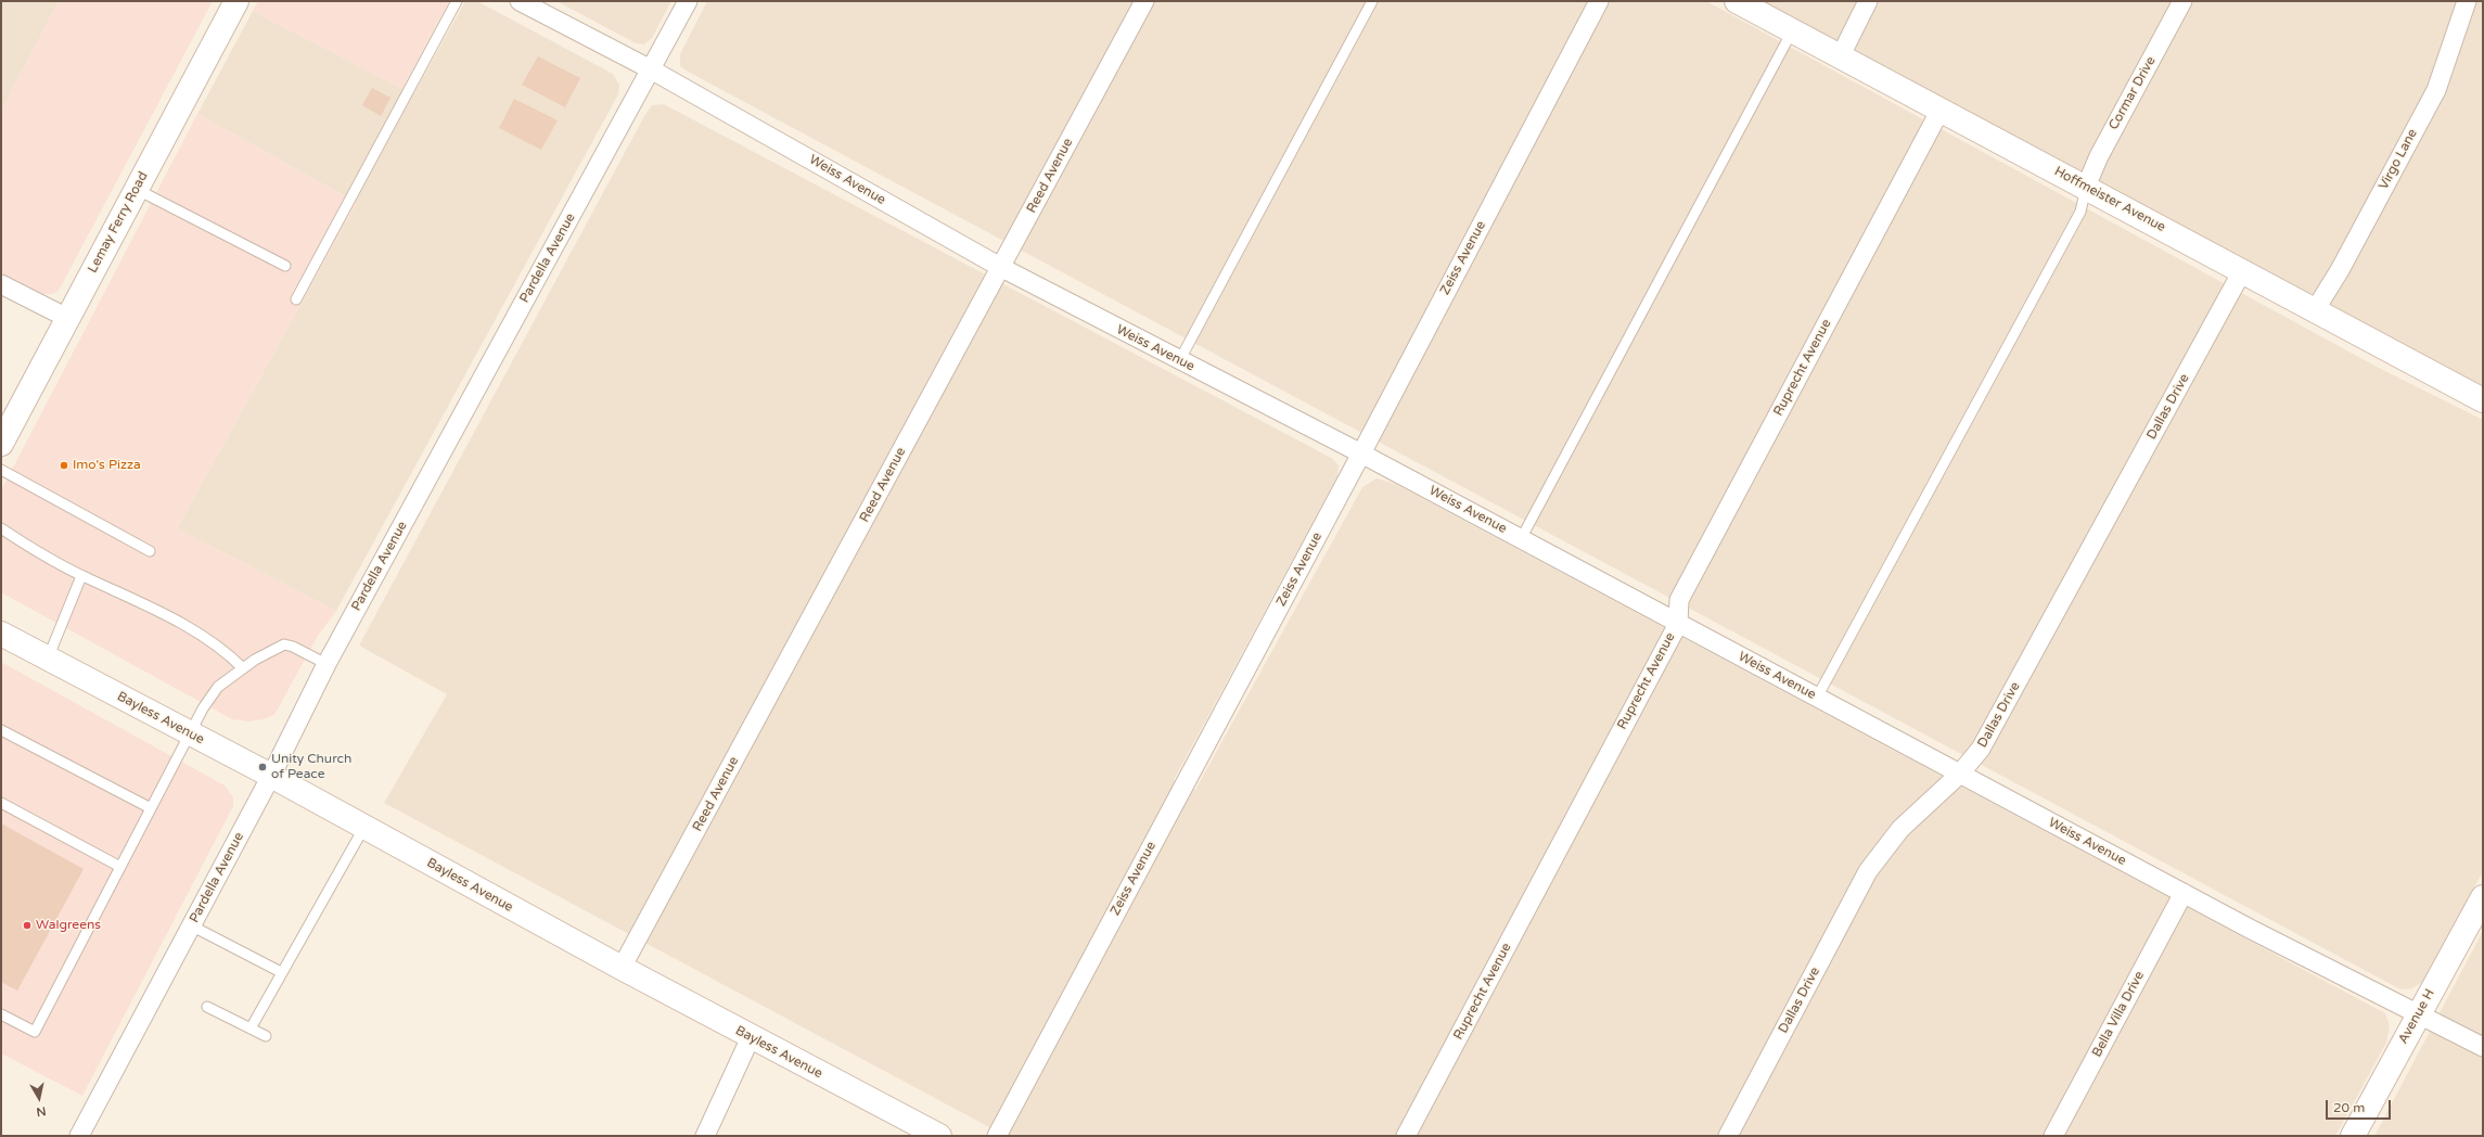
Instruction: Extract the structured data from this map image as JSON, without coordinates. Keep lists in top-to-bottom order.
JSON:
{
  "streets": {
    "main road": [
      "Hoffmeister Avenue",
      "Lemay Ferry Road",
      "Bayless Avenue",
      "Avenue H"
    ],
    "street": [
      "Cormar Drive",
      "Virgo Lane",
      "Reed Avenue",
      "Weiss Avenue",
      "Pardella Avenue",
      "Zeiss Avenue",
      "Ruprecht Avenue",
      "Dallas Drive",
      "Bella Villa Drive"
    ]
  },
  "crossings": [
    ["Cormar Drive", "Hoffmeister Avenue"],
    ["Virgo Lane", "Hoffmeister Avenue"],
    ["Reed Avenue", "Weiss Avenue"],
    ["Reed Avenue", "Bayless Avenue"],
    ["Weiss Avenue", "Pardella Avenue"],
    ["Weiss Avenue", "Zeiss Avenue"],
    ["Weiss Avenue", "Ruprecht Avenue"],
    ["Weiss Avenue", "Dallas Drive"],
    ["Weiss Avenue", "Bella Villa Drive"],
    ["Weiss Avenue", "Avenue H"],
    ["Hoffmeister Avenue", "Ruprecht Avenue"],
    ["Hoffmeister Avenue", "Dallas Drive"],
    ["Pardella Avenue", "Bayless Avenue"]
  ],
  "places": ["Imo's Pizza", "Unity Church of Peace", "Walgreens"],
  "scale_bar": "20 m",
  "north": "bottom"
}
